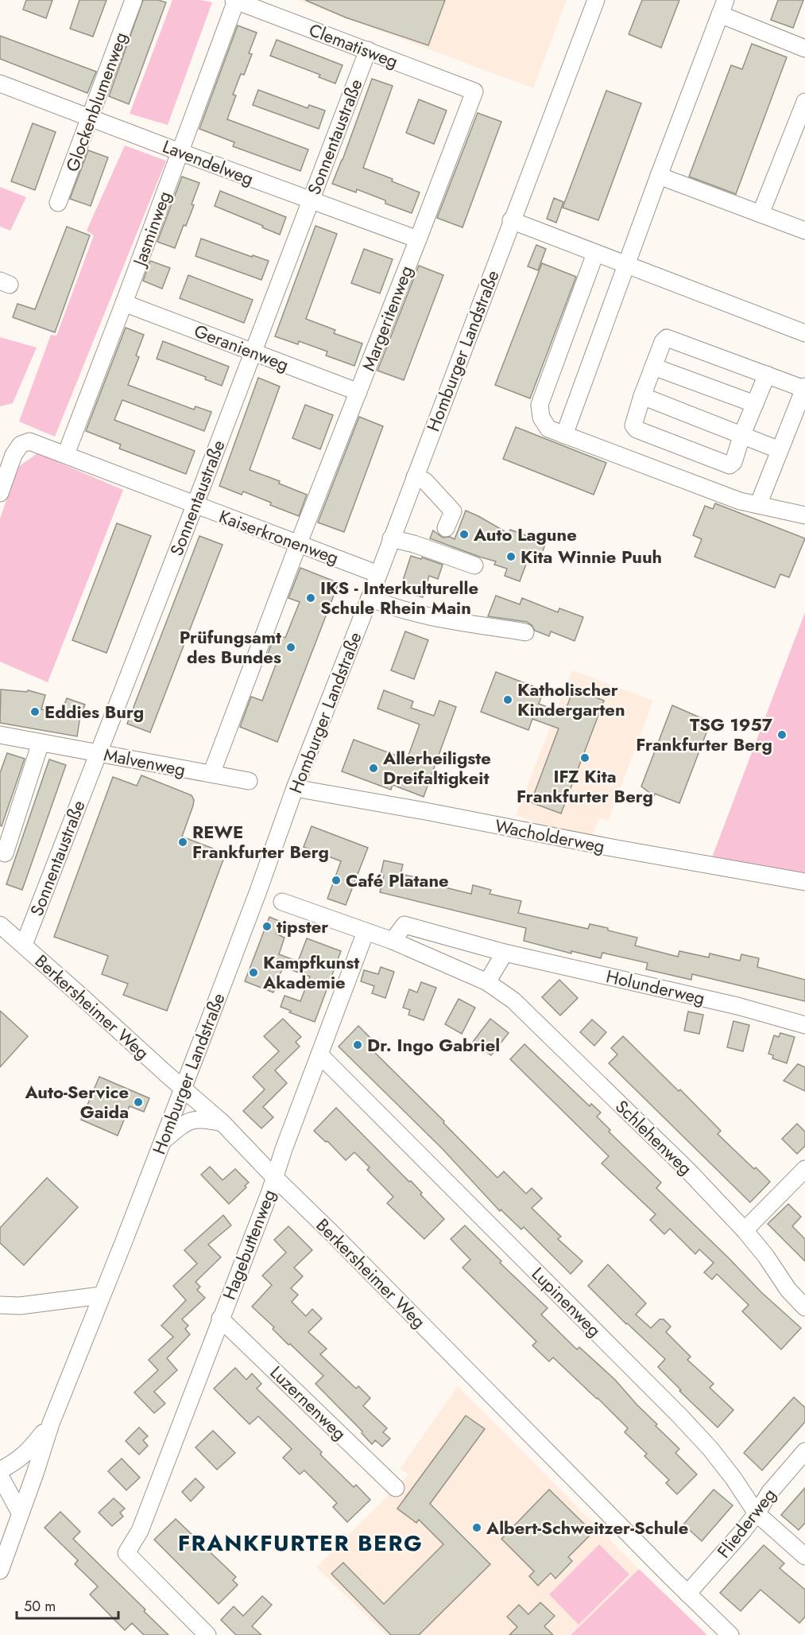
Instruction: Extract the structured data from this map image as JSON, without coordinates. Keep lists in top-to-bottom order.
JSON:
{
  "streets": {
    "street": [
      "Clematisweg",
      "Glockenblumenweg",
      "Sonnentaustraße",
      "Lavendelweg",
      "Jasminweg",
      "Margeritenweg",
      "Geranienweg",
      "Homburger Landstraße",
      "Kaiserkronenweg",
      "Malvenweg",
      "Wacholderweg",
      "Holunderweg",
      "Berkersheimer Weg",
      "Schlehenweg",
      "Hagebuttenweg",
      "Lupinenweg",
      "Luzernenweg",
      "Fliederweg"
    ]
  },
  "crossings": [
    ["Clematisweg", "Sonnentaustraße"],
    ["Clematisweg", "Jasminweg"],
    ["Clematisweg", "Margeritenweg"],
    ["Glockenblumenweg", "Lavendelweg"],
    ["Sonnentaustraße", "Lavendelweg"],
    ["Sonnentaustraße", "Geranienweg"],
    ["Sonnentaustraße", "Kaiserkronenweg"],
    ["Sonnentaustraße", "Malvenweg"],
    ["Sonnentaustraße", "Berkersheimer Weg"],
    ["Lavendelweg", "Jasminweg"],
    ["Lavendelweg", "Margeritenweg"],
    ["Jasminweg", "Geranienweg"],
    ["Jasminweg", "Kaiserkronenweg"],
    ["Margeritenweg", "Geranienweg"],
    ["Margeritenweg", "Kaiserkronenweg"],
    ["Margeritenweg", "Malvenweg"],
    ["Homburger Landstraße", "Kaiserkronenweg"],
    ["Homburger Landstraße", "Wacholderweg"],
    ["Homburger Landstraße", "Berkersheimer Weg"],
    ["Berkersheimer Weg", "Hagebuttenweg"],
    ["Berkersheimer Weg", "Fliederweg"],
    ["Hagebuttenweg", "Lupinenweg"],
    ["Hagebuttenweg", "Luzernenweg"],
    ["Lupinenweg", "Fliederweg"]
  ],
  "districts": ["FRANKFURTER BERG"],
  "places": [
    "Auto Lagune",
    "Kita Winnie Puuh",
    "IKS - Interkulturelle Schule Rhein Main",
    "Prüfungsamt des Bundes",
    "Katholischer Kindergarten",
    "Eddies Burg",
    "TSG 1957 Frankfurter Berg",
    "IFZ Kita Frankfurter Berg",
    "Allerheiligste Dreifaltigkeit",
    "REWE Frankfurter Berg",
    "Café Platane",
    "tipster",
    "Kampfkunst Akademie",
    "Dr. Ingo Gabriel",
    "Auto-Service Gaida",
    "Albert-Schweitzer-Schule"
  ],
  "scale_bar": "50 m"
}
